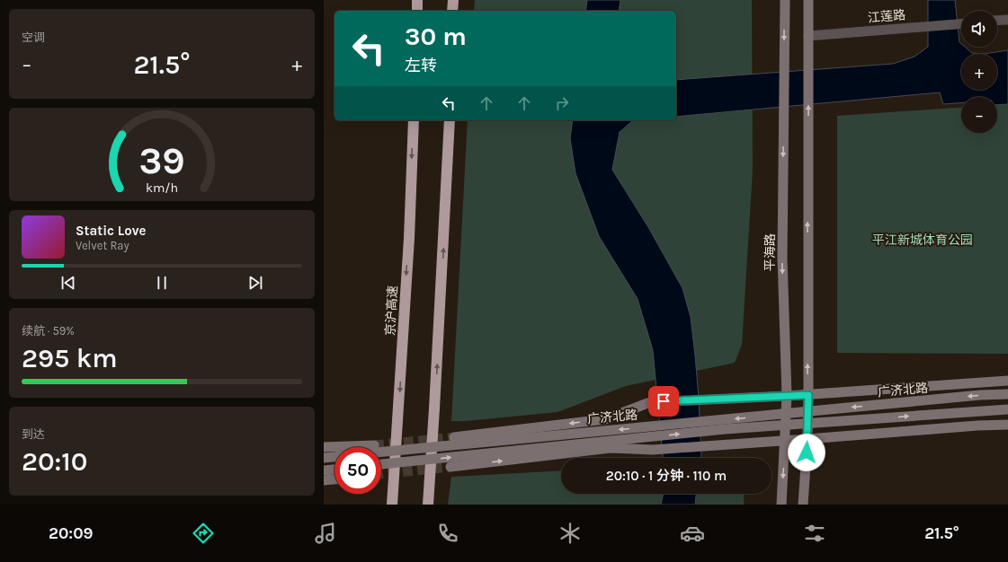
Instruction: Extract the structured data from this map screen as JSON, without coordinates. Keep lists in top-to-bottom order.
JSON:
{
  "streets": {
    "highway": ["京沪高速"],
    "main road": ["平海路", "广济北路"],
    "street": ["江莲路"]
  },
  "parks": ["平江新城体育公园"],
  "page": {
    "tile": [
      "空调",
      ["续航 · 59%", "295 km"],
      ["到达", "20:10"]
    ],
    "map_buttons": ["+", "−"],
    "turn": ["30 m", "左转"],
    "heat": ["−", "21.5°", "+"],
    "song": ["Static Love", "Velvet Ray"],
    "limit": "50",
    "trip": "20:10 · 1 分钟 · 110 m",
    "tabs": ["20:09", "21.5°"],
    "gauge": ["39", "km/h"]
  }
}
